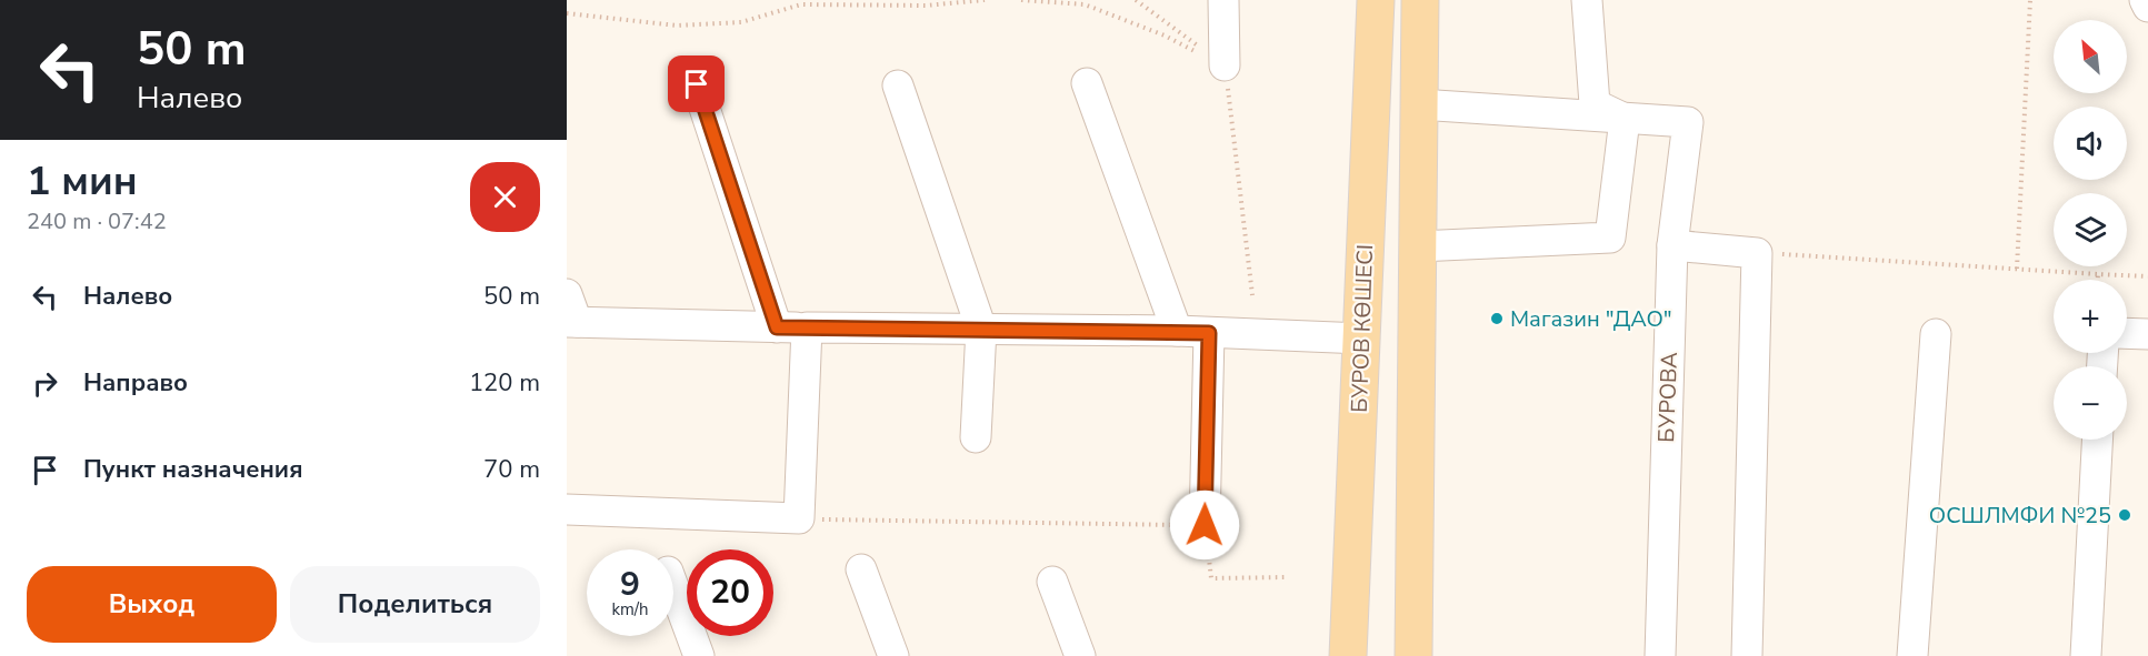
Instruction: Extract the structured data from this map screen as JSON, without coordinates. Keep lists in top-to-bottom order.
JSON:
{
  "streets": {
    "main road": ["БУРОВ КӨШЕСІ"],
    "street": ["БУРОВА"]
  },
  "places": ["Магазин \"ДАО\"", "ОСШЛМФИ №25"],
  "north": "top left",
  "page": {
    "turn": ["50 m", "Налево"],
    "map_buttons": ["+", "−"],
    "heading": ["1 мин", "240 m · 07:42"],
    "list": [
      {
        "name": "Налево",
        "value": "50 m"
      },
      {
        "name": "Направо",
        "value": "120 m"
      },
      {
        "name": "Пункт назначения",
        "value": "70 m"
      }
    ],
    "speed": "9 km/h",
    "limit": "20",
    "buttons": ["Выход", "Поделиться"]
  }
}
